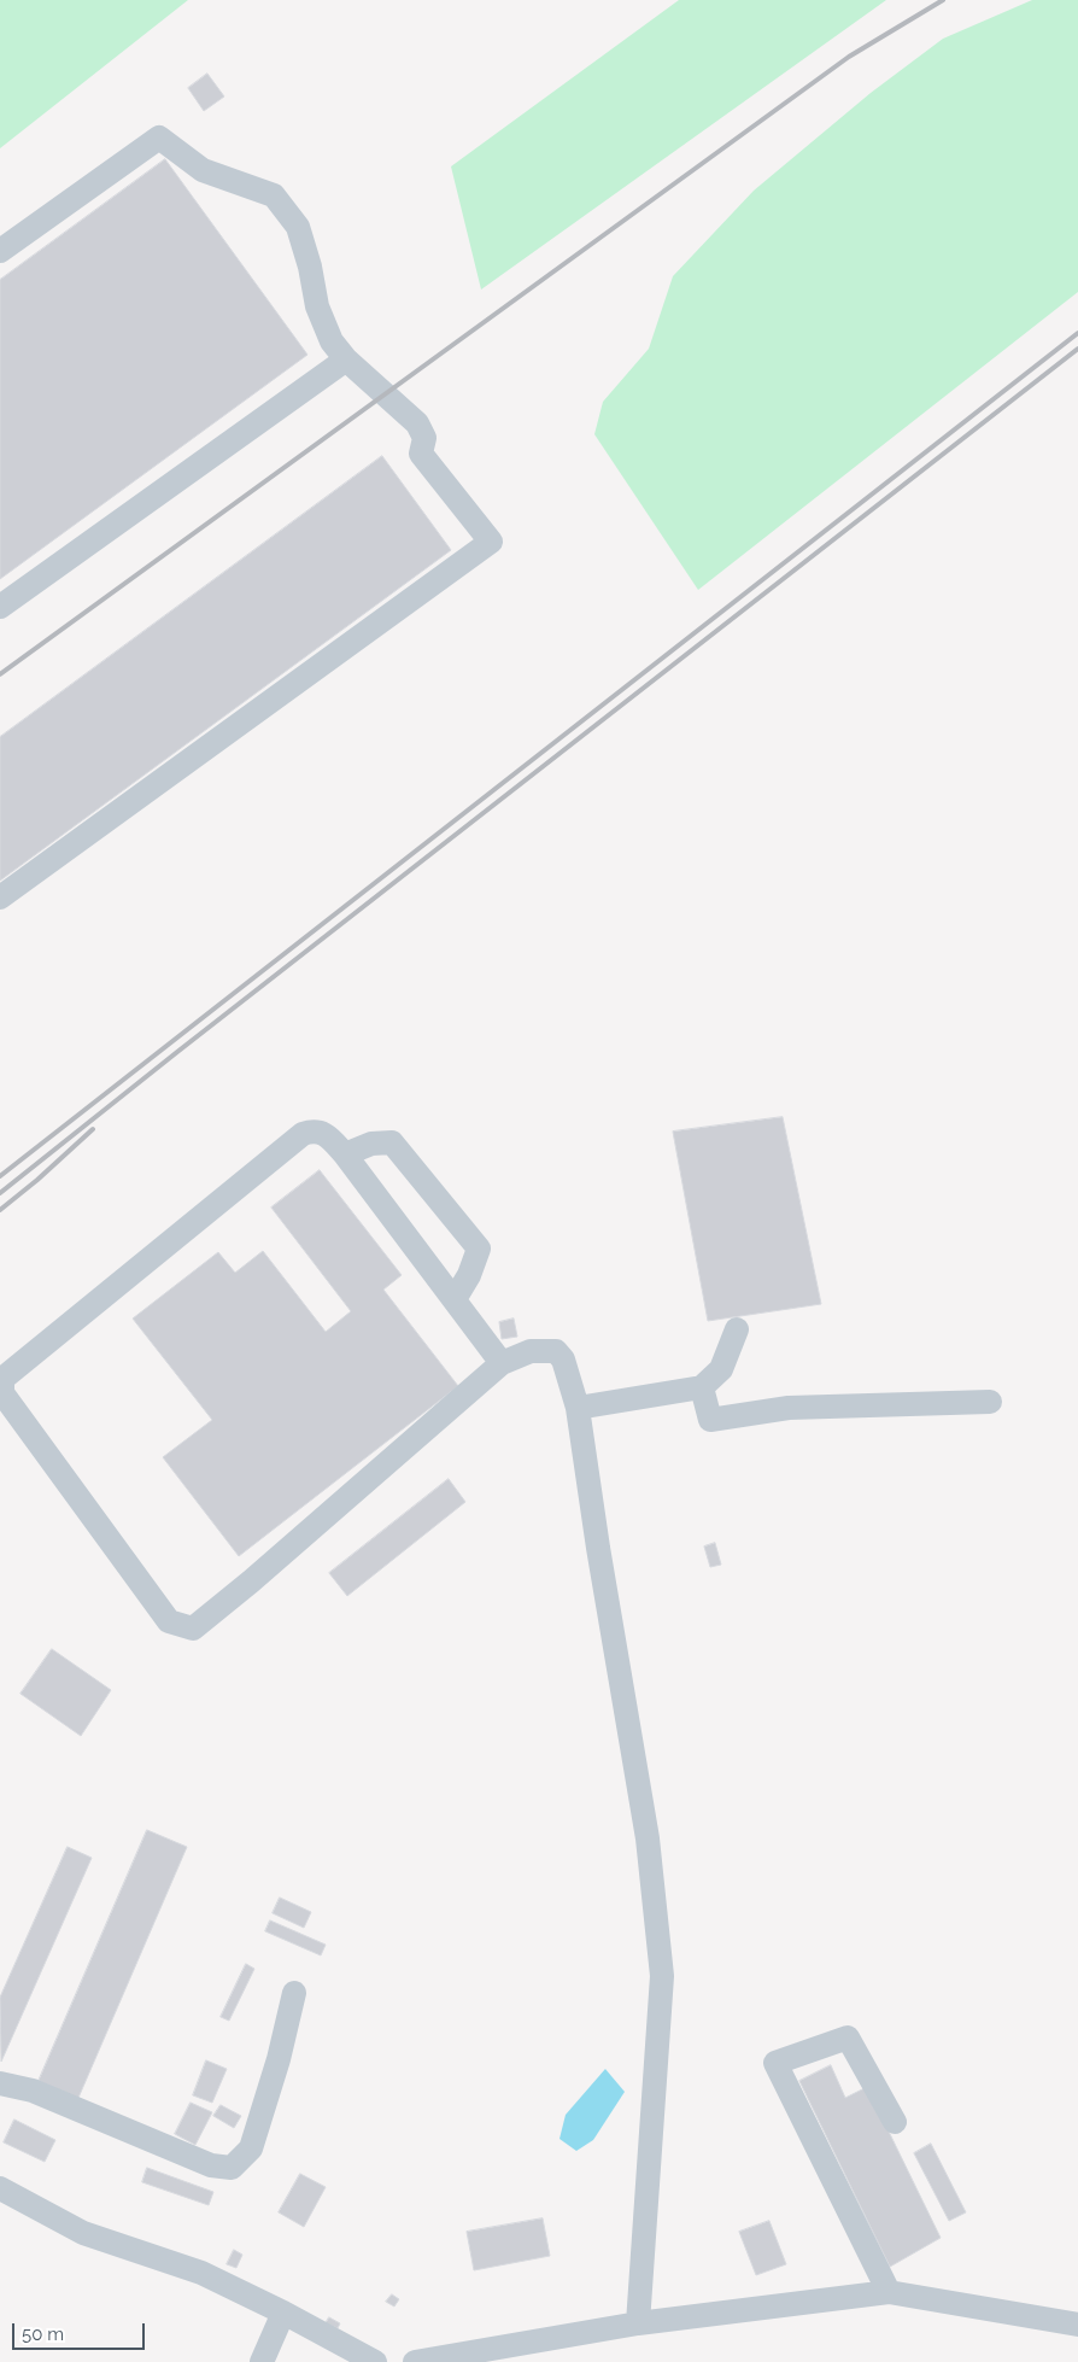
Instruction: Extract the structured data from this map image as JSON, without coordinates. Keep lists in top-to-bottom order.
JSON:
{
  "scale_bar": "50 m"
}
